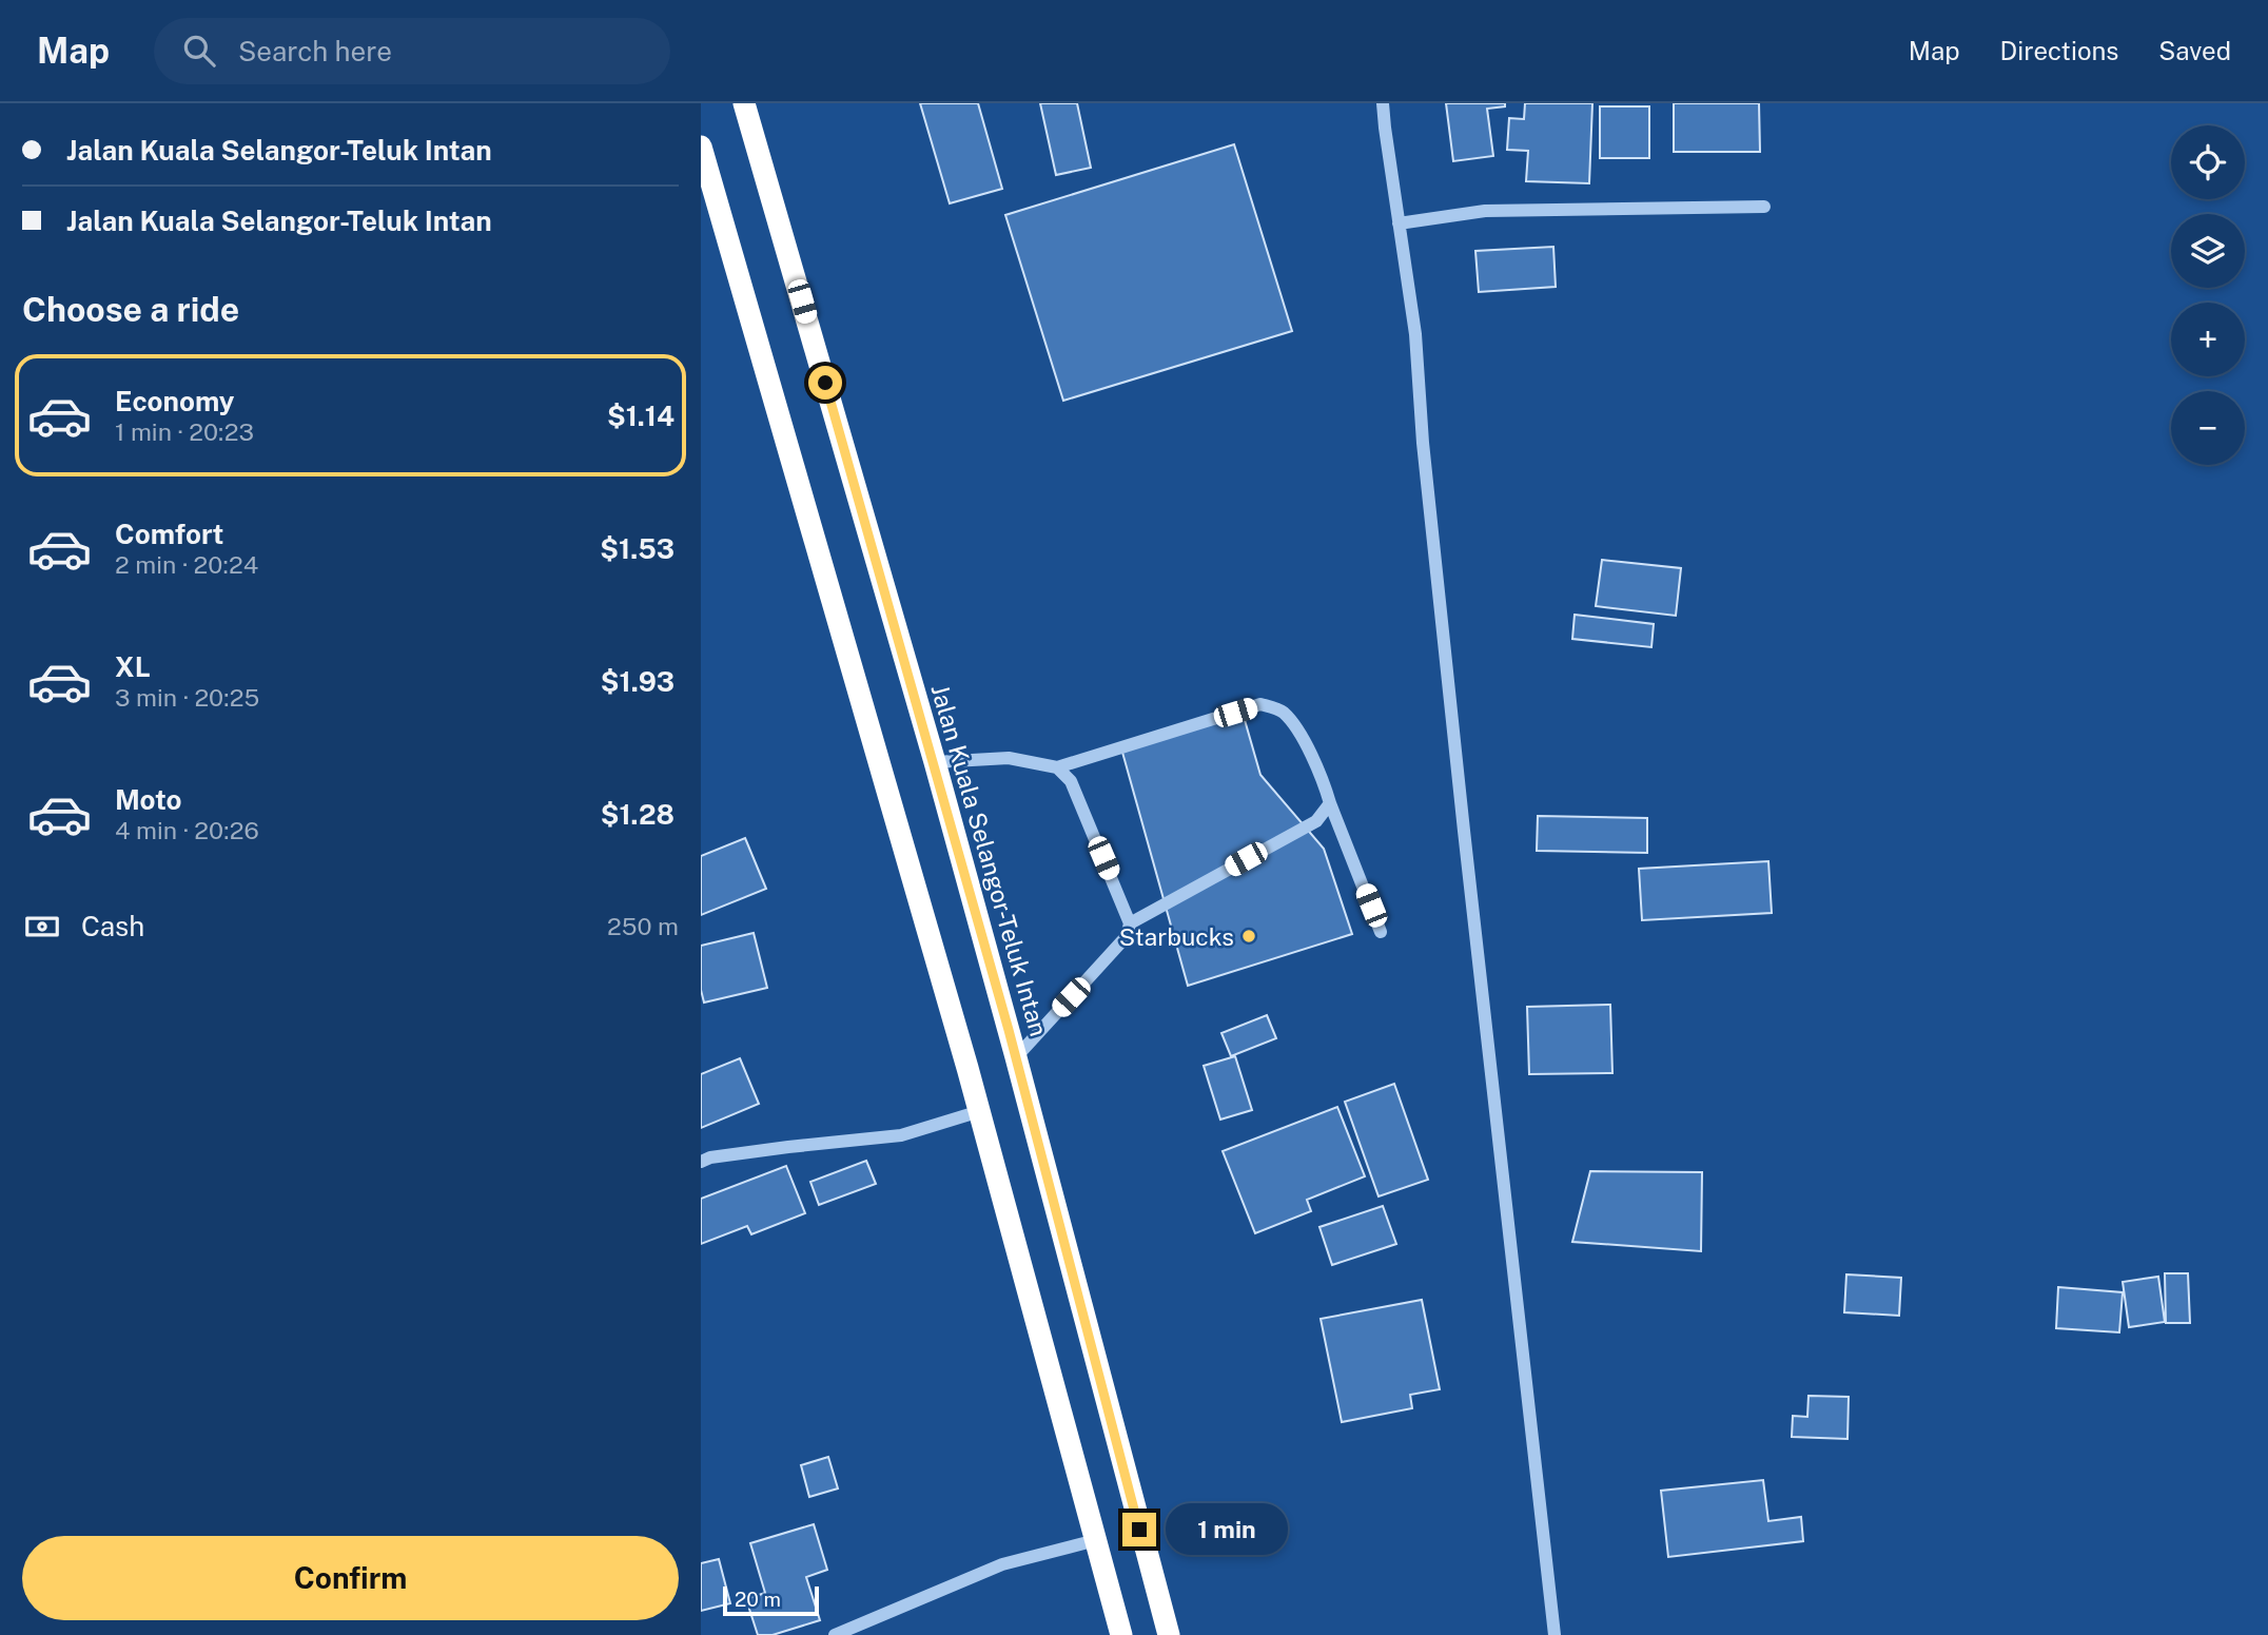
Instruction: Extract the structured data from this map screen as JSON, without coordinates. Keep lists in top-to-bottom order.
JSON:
{
  "streets": {
    "highway": ["Jalan Kuala Selangor-Teluk Intan"]
  },
  "places": ["Starbucks"],
  "scale_bar": "20 m",
  "page": {
    "header": "Map",
    "search": "Search here",
    "nav": ["Map", "Directions", "Saved"],
    "banner": ["Jalan Kuala Selangor-Teluk Intan", "Jalan Kuala Selangor-Teluk Intan"],
    "map_buttons": ["+", "−"],
    "heading": "Choose a ride",
    "list": [
      {
        "name": "Economy",
        "note": "1 min · 20:23",
        "value": "$1.14"
      },
      {
        "name": "Comfort",
        "note": "2 min · 20:24",
        "value": "$1.53"
      },
      {
        "name": "XL",
        "note": "3 min · 20:25",
        "value": "$1.93"
      },
      {
        "name": "Moto",
        "note": "4 min · 20:26",
        "value": "$1.28"
      }
    ],
    "pay": ["Cash", "250 m"],
    "bubble": "1 min",
    "buttons": "Confirm",
    "scale": "20 m"
  }
}
